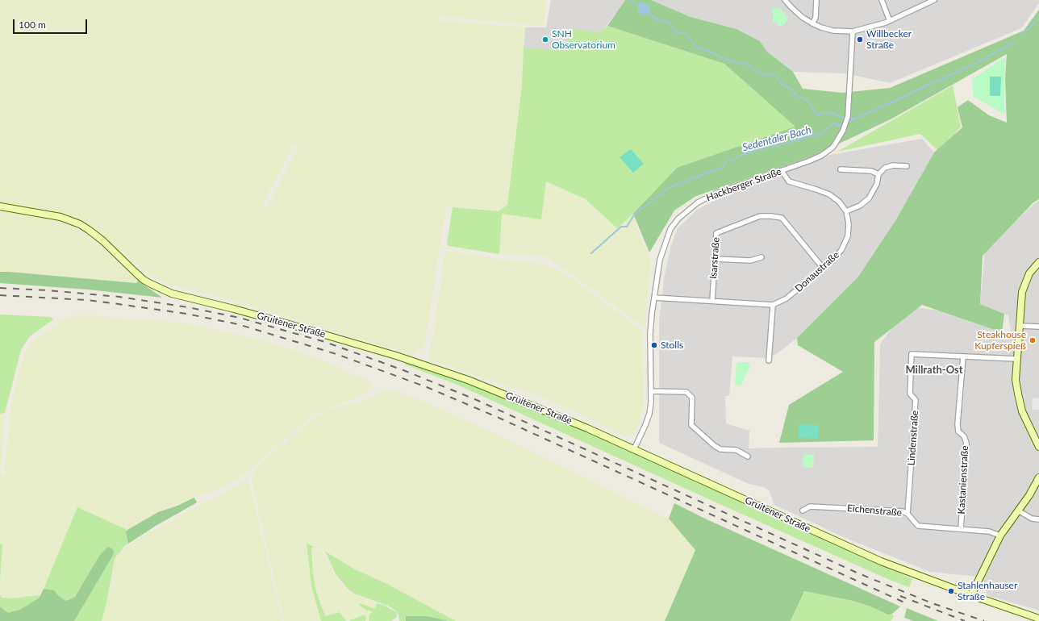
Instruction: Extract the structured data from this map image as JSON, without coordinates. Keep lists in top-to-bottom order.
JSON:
{
  "streets": {
    "main road": ["Gruitener Straße"],
    "street": [
      "Hackberger Straße",
      "Isarstraße",
      "Donaustraße",
      "Lindenstraße",
      "Kastanienstraße",
      "Eichenstraße"
    ]
  },
  "crossings": [
    ["Hackberger Straße", "Donaustraße"],
    ["Hackberger Straße", "Gruitener Straße"],
    ["Isarstraße", "Donaustraße"],
    ["Lindenstraße", "Kastanienstraße"],
    ["Lindenstraße", "Eichenstraße"],
    ["Kastanienstraße", "Eichenstraße"]
  ],
  "districts": ["Millrath-Ost"],
  "water": ["Sedentaler Bach"],
  "places": [
    "SNH Observatorium",
    "Willbecker Straße",
    "Steakhouse Kupferspieß",
    "Stolls",
    "Stahlenhauser Straße"
  ],
  "scale_bar": "100 m"
}
